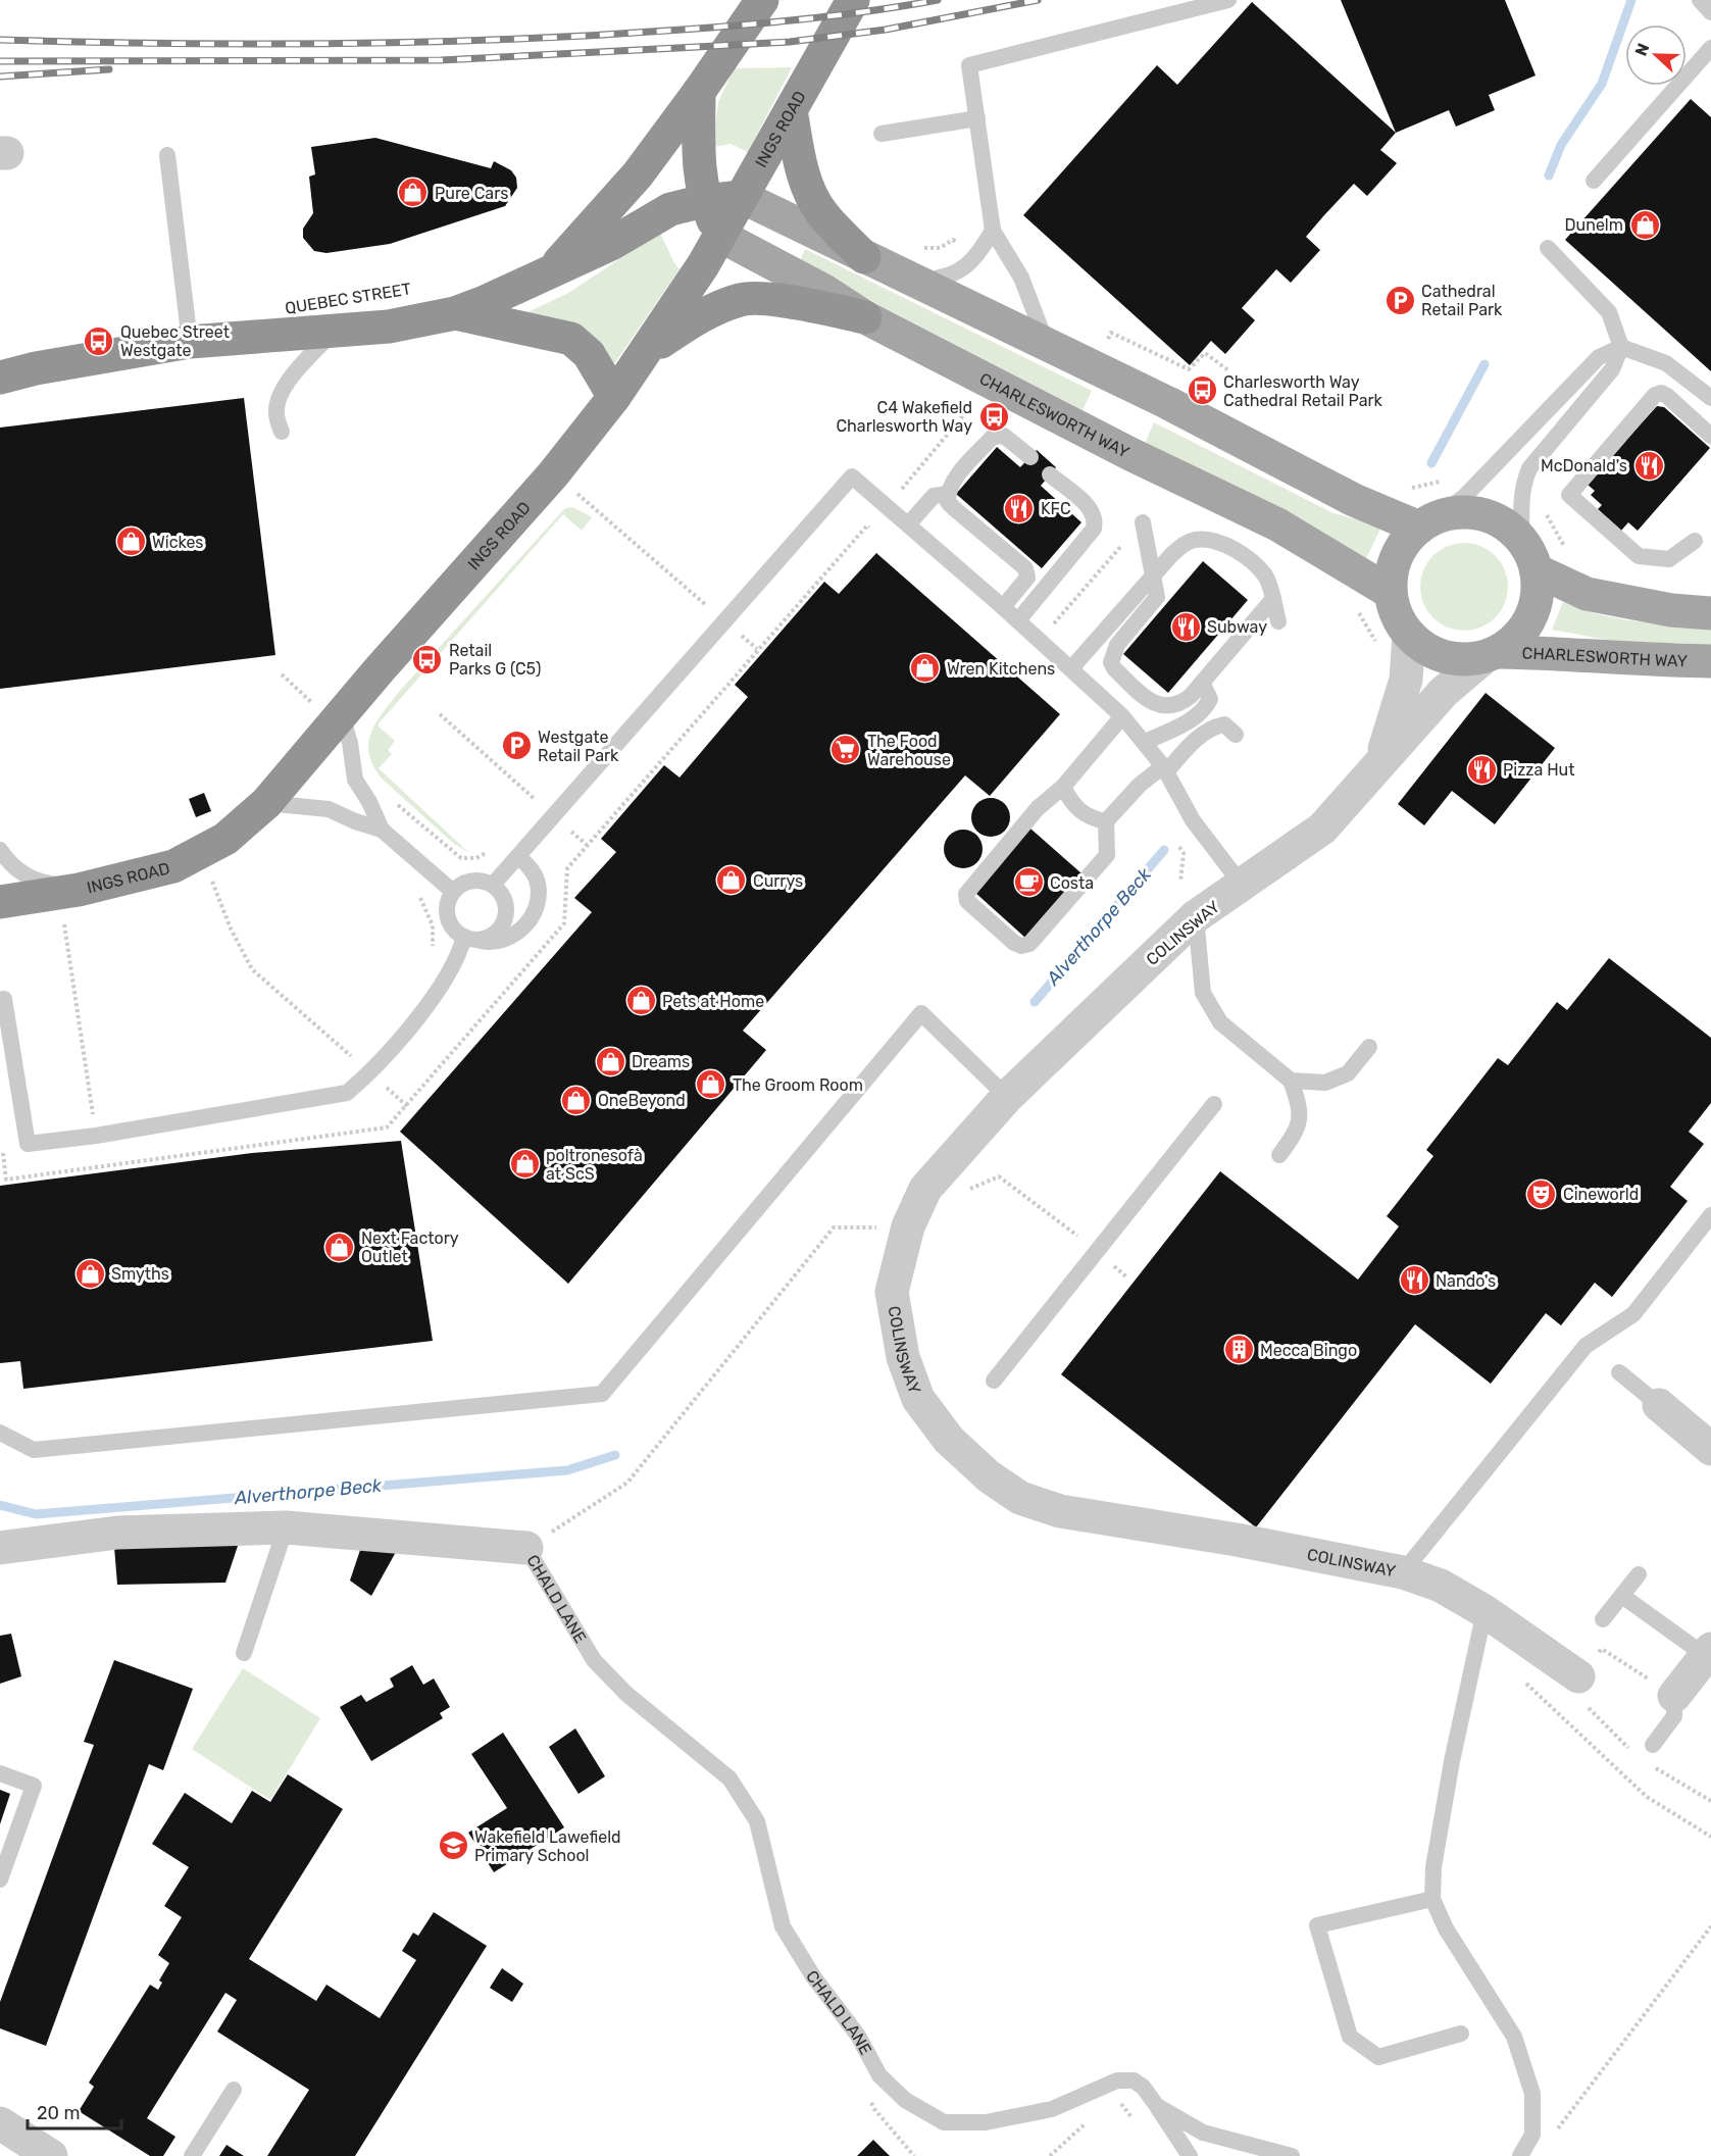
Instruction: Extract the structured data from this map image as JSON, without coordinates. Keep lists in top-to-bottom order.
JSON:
{
  "streets": {
    "highway": ["INGS ROAD", "QUEBEC STREET"],
    "main road": ["CHARLESWORTH WAY"],
    "street": ["COLINSWAY", "CHALD LANE"]
  },
  "crossings": [
    ["INGS ROAD", "QUEBEC STREET"],
    ["INGS ROAD", "CHARLESWORTH WAY"],
    ["CHARLESWORTH WAY", "COLINSWAY"]
  ],
  "water": ["Alverthorpe Beck"],
  "places": {
    "shop": [
      "Pure Cars",
      "Dunelm",
      "Wickes",
      "Wren Kitchens",
      "Currys",
      "Pets at Home",
      "Dreams",
      "The Groom Room",
      "OneBeyond",
      "poltronesofà at ScS",
      "Next Factory Outlet",
      "Smyths"
    ],
    "parking": ["Cathedral Retail Park", "Westgate Retail Park"],
    "bus stop": [
      "Quebec Street Westgate",
      "Charlesworth Way Cathedral Retail Park",
      "C4 Wakefield Charlesworth Way",
      "Retail Parks G (C5)"
    ],
    "restaurant": [
      "McDonald's",
      "KFC",
      "Subway",
      "Pizza Hut",
      "Nando's"
    ],
    "supermarket": ["The Food Warehouse"],
    "cafe": ["Costa"],
    "theatre": ["Cineworld"],
    "building": ["Mecca Bingo"],
    "school or university": ["Wakefield Lawefield Primary School"]
  },
  "scale_bar": "20 m",
  "north": "left"
}
